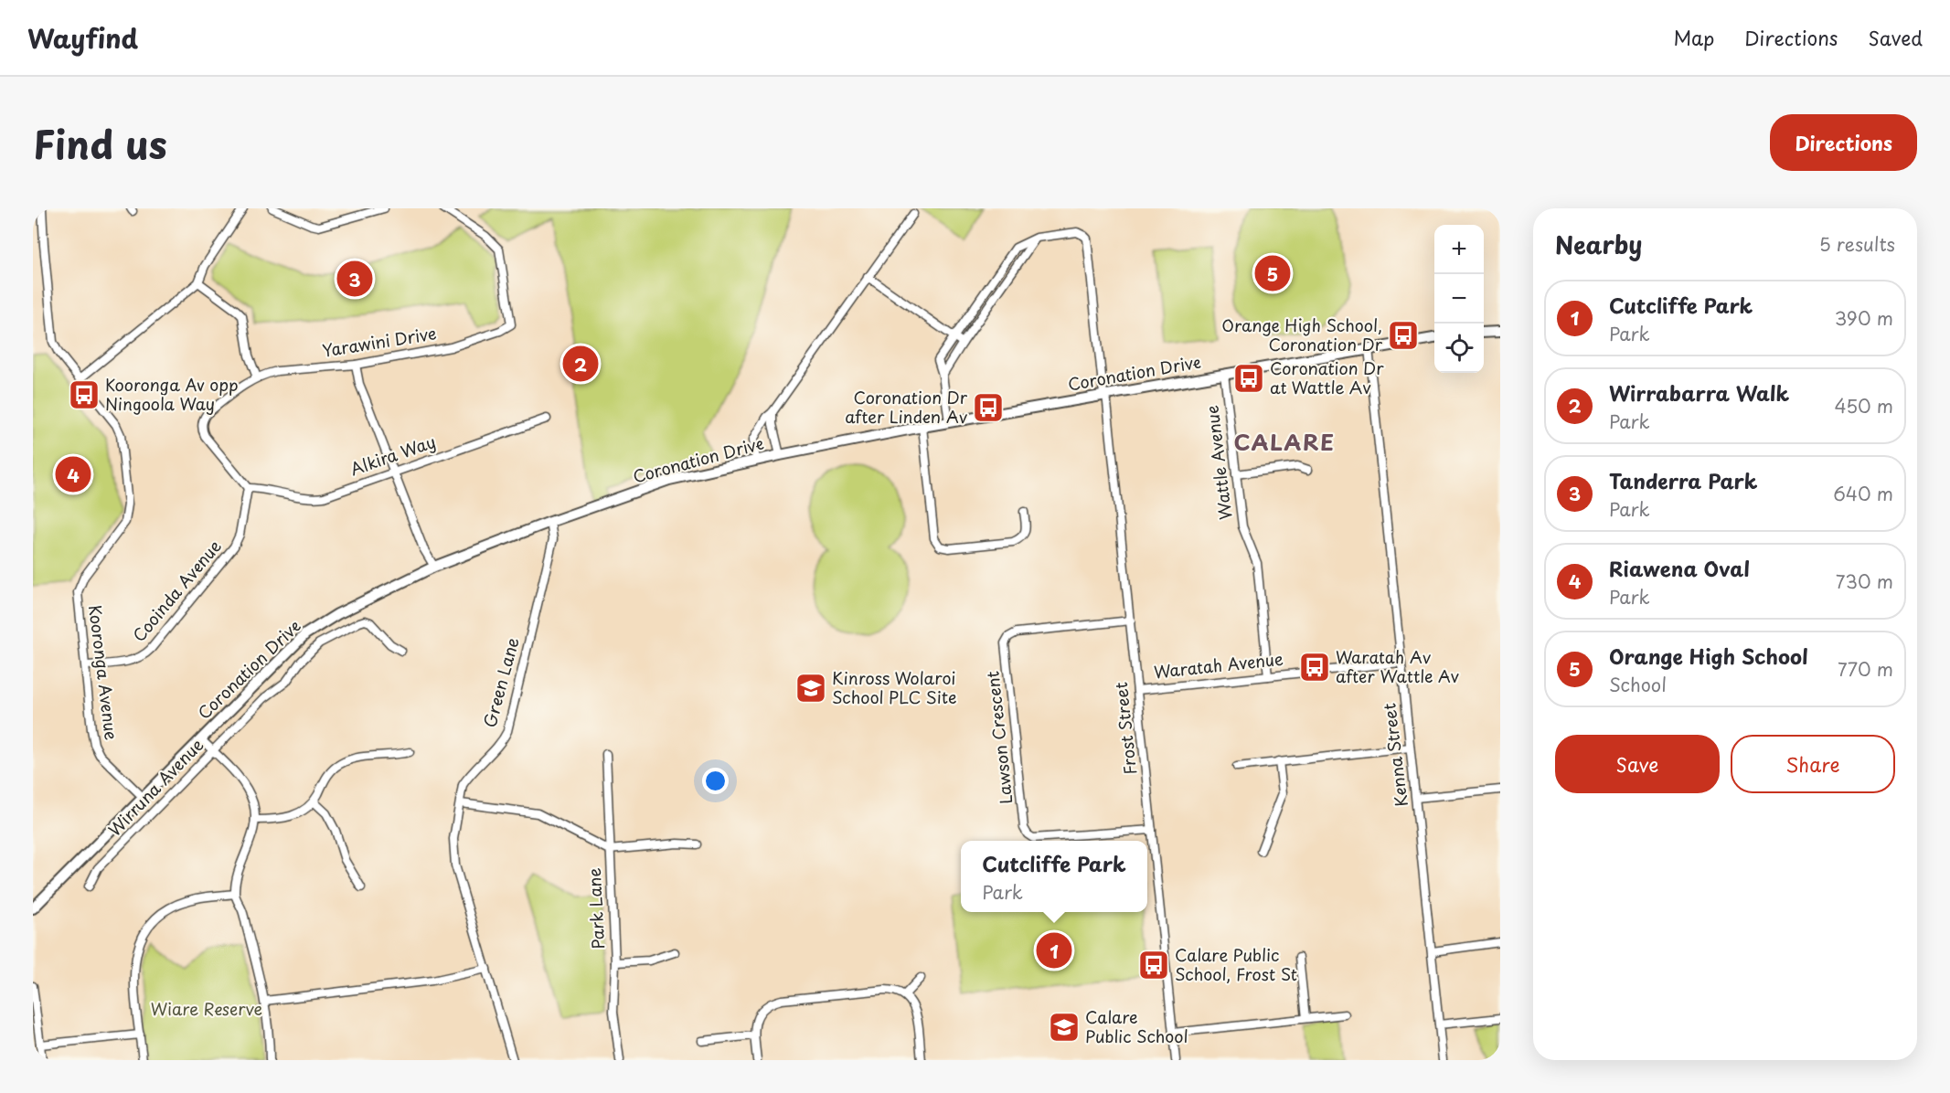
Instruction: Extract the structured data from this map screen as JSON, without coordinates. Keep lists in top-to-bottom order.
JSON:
{
  "streets": {
    "main road": ["Coronation Drive"],
    "street": [
      "Yarawini Drive",
      "Alkira Way",
      "Wattle Avenue",
      "Cooinda Avenue",
      "Waratah Avenue",
      "Kooronga Avenue",
      "Green Lane",
      "Frost Street",
      "Lawson Crescent",
      "Kenna Street",
      "Wirruna Avenue",
      "Park Lane"
    ]
  },
  "crossings": [
    ["Yarawini Drive", "Alkira Way"],
    ["Yarawini Drive", "Cooinda Avenue"],
    ["Coronation Drive", "Wattle Avenue"],
    ["Coronation Drive", "Kooronga Avenue"],
    ["Coronation Drive", "Green Lane"],
    ["Coronation Drive", "Frost Street"],
    ["Coronation Drive", "Kenna Street"],
    ["Alkira Way", "Cooinda Avenue"],
    ["Wattle Avenue", "Waratah Avenue"],
    ["Cooinda Avenue", "Kooronga Avenue"],
    ["Waratah Avenue", "Frost Street"],
    ["Waratah Avenue", "Kenna Street"],
    ["Frost Street", "Lawson Crescent"]
  ],
  "districts": ["CALARE"],
  "parks": ["Wiare Reserve"],
  "places": {
    "bus stop": [
      "Orange High School, Coronation Dr",
      "Coronation Dr at Wattle Av",
      "Kooronga Av opp Ningoola Way",
      "Coronation Dr after Linden Av",
      "Waratah Av after Wattle Av",
      "Calare Public School, Frost St"
    ],
    "school or university": ["Kinross Wolaroi School PLC Site", "Calare Public School"]
  },
  "page": {
    "header": "Wayfind",
    "nav": ["Map", "Directions", "Saved"],
    "title": "Find us",
    "buttons": [
      "Directions",
      ["Save", "Share"]
    ],
    "heading": ["Nearby", "5 results"],
    "map_buttons": ["+", "−"],
    "pins": [
      "5",
      "3",
      "2",
      "4",
      "1"
    ],
    "list": [
      {
        "mark": "1",
        "name": "Cutcliffe Park",
        "note": "Park",
        "value": "390 m"
      },
      {
        "mark": "2",
        "name": "Wirrabarra Walk",
        "note": "Park",
        "value": "450 m"
      },
      {
        "mark": "3",
        "name": "Tanderra Park",
        "note": "Park",
        "value": "640 m"
      },
      {
        "mark": "4",
        "name": "Riawena Oval",
        "note": "Park",
        "value": "730 m"
      },
      {
        "mark": "5",
        "name": "Orange High School",
        "note": "School",
        "value": "770 m"
      }
    ],
    "popup": ["Cutcliffe Park", "Park"]
  }
}
